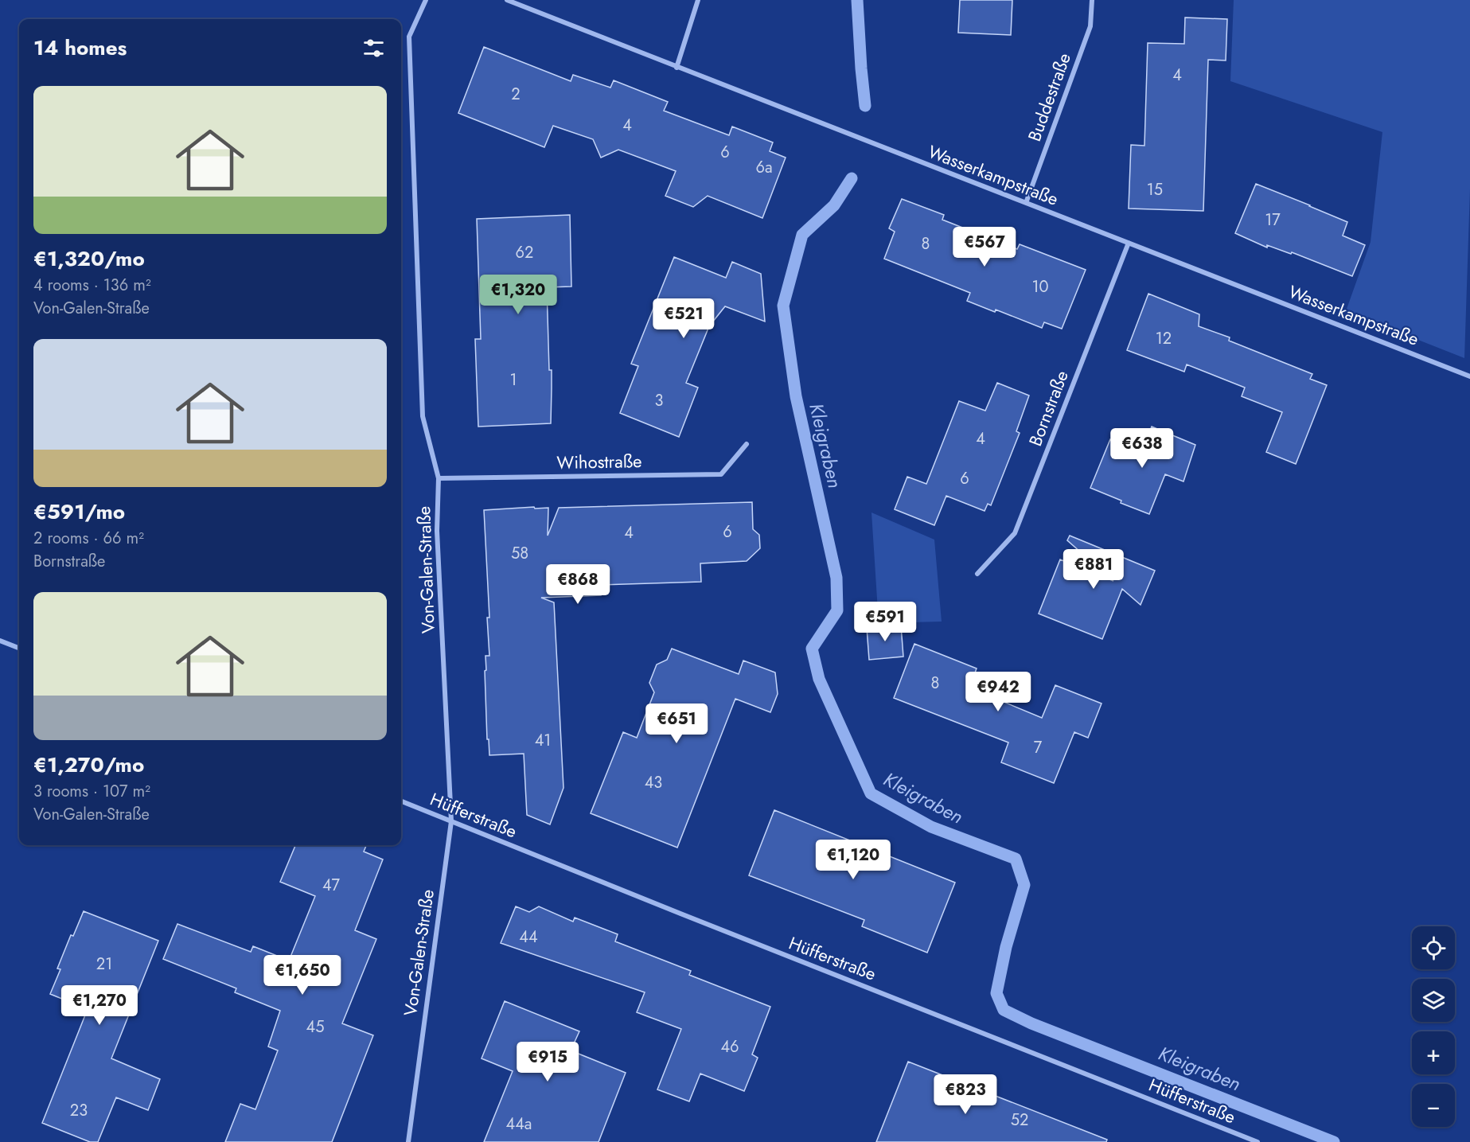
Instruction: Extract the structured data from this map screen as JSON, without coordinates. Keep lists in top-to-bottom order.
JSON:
{
  "streets": {
    "street": [
      "Buddestraße",
      "Wasserkampstraße",
      "Bornstraße",
      "Wihostraße",
      "Von-Galen-Straße",
      "Hüfferstraße"
    ]
  },
  "crossings": [
    ["Buddestraße", "Wasserkampstraße"],
    ["Wasserkampstraße", "Bornstraße"],
    ["Wihostraße", "Von-Galen-Straße"],
    ["Von-Galen-Straße", "Hüfferstraße"]
  ],
  "water": ["Kleigraben"],
  "house_numbers": [
    "4",
    "2",
    "4",
    "6",
    "6a",
    "15",
    "17",
    "8",
    "62",
    "10",
    "12",
    "1",
    "3",
    "4",
    "6",
    "6",
    "4",
    "58",
    "8",
    "41",
    "7",
    "43",
    "47",
    "44",
    "21",
    "45",
    "46",
    "23",
    "52",
    "44a"
  ],
  "page": {
    "heading": "14 homes",
    "list": [
      {
        "name": "€1,320/mo",
        "note": "4 rooms · 136 m² · Von-Galen-Straße"
      },
      {
        "name": "€591/mo",
        "note": "2 rooms · 66 m² · Bornstraße"
      },
      {
        "name": "€1,270/mo",
        "note": "3 rooms · 107 m² · Von-Galen-Straße"
      }
    ],
    "price": [
      "€567",
      "€1,320",
      "€521",
      "€638",
      "€881",
      "€868",
      "€591",
      "€942",
      "€651",
      "€1,120",
      "€1,650",
      "€1,270",
      "€915",
      "€823"
    ],
    "map_buttons": ["+", "−"]
  }
}
